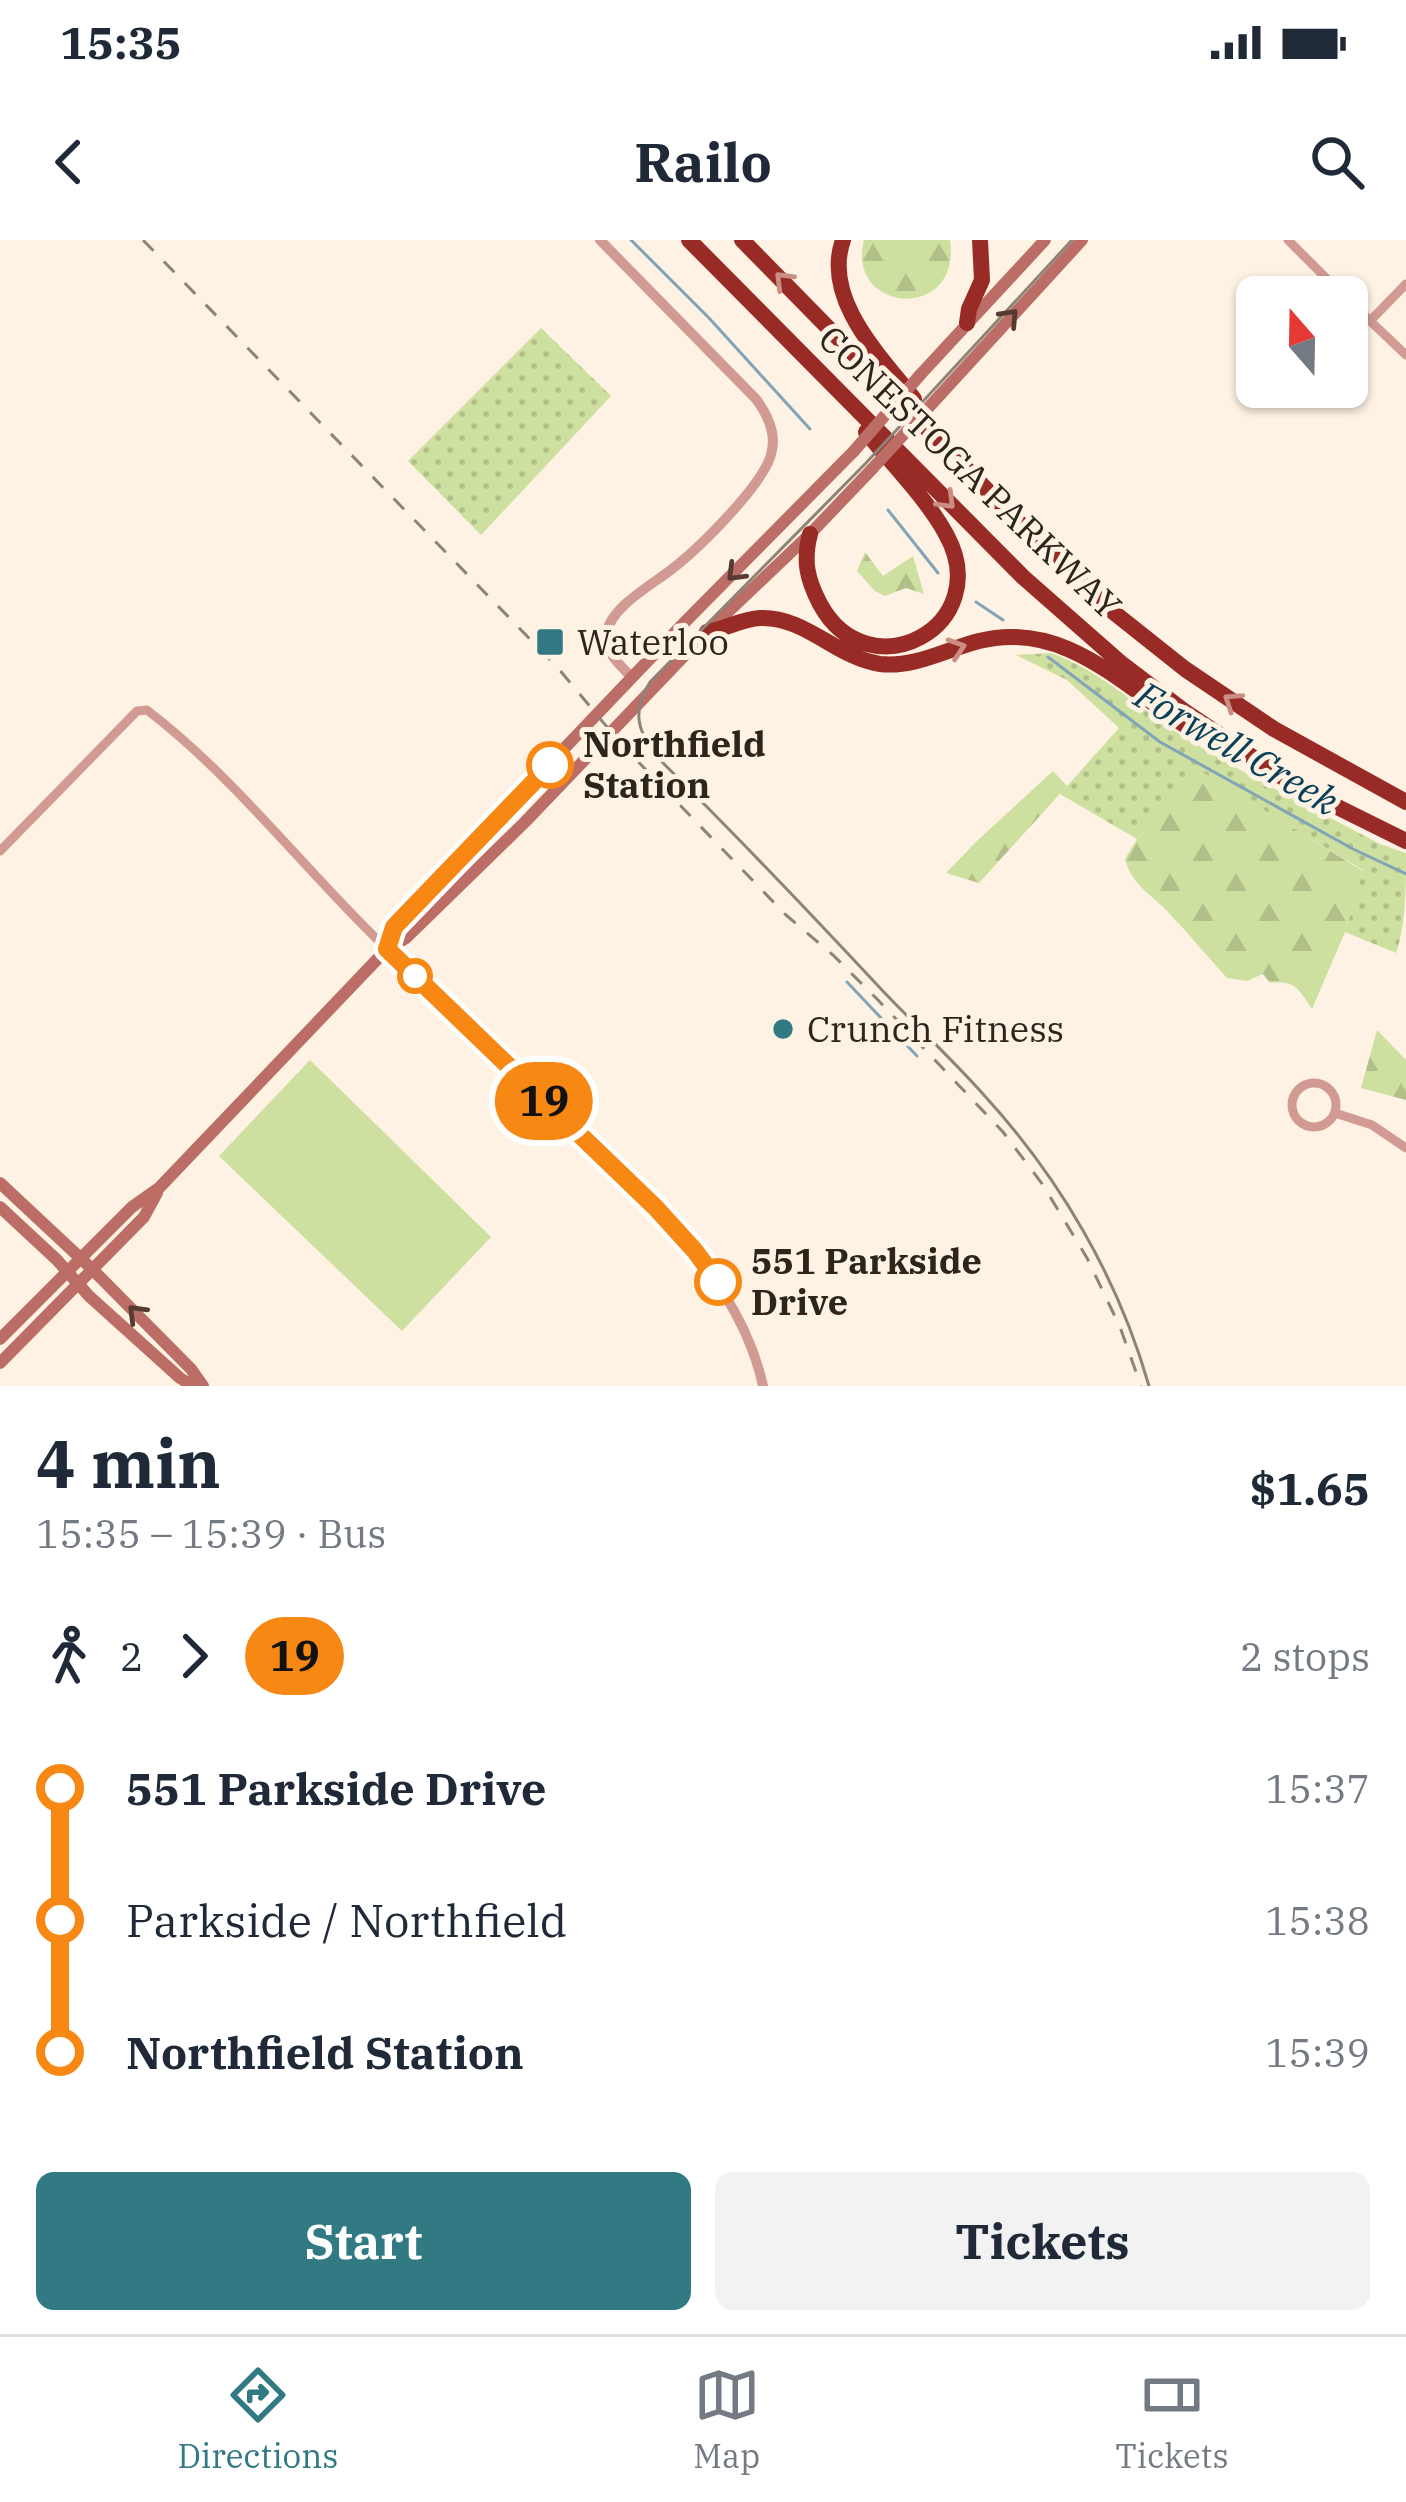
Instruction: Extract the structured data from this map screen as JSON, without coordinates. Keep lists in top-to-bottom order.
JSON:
{
  "streets": {
    "highway": ["CONESTOGA PARKWAY"]
  },
  "water": ["Forwell Creek"],
  "places": {
    "transit": ["Waterloo"],
    "other": ["Northfield Station", "Crunch Fitness", "551 Parkside Drive"]
  },
  "lines": ["bus line 19"],
  "north": "top",
  "page": {
    "status": "15:35",
    "header": "Railo",
    "on_map": "19",
    "heading": ["4 min", "15:35 – 15:39 · Bus", "$1.65"],
    "legs": ["2", "19", "2 stops"],
    "list": [
      {
        "name": "551 Parkside Drive",
        "value": "15:37"
      },
      {
        "name": "Parkside / Northfield",
        "value": "15:38"
      },
      {
        "name": "Northfield Station",
        "value": "15:39"
      }
    ],
    "buttons": ["Start", "Tickets"],
    "tabs": ["Directions", "Map", "Tickets"]
  }
}
